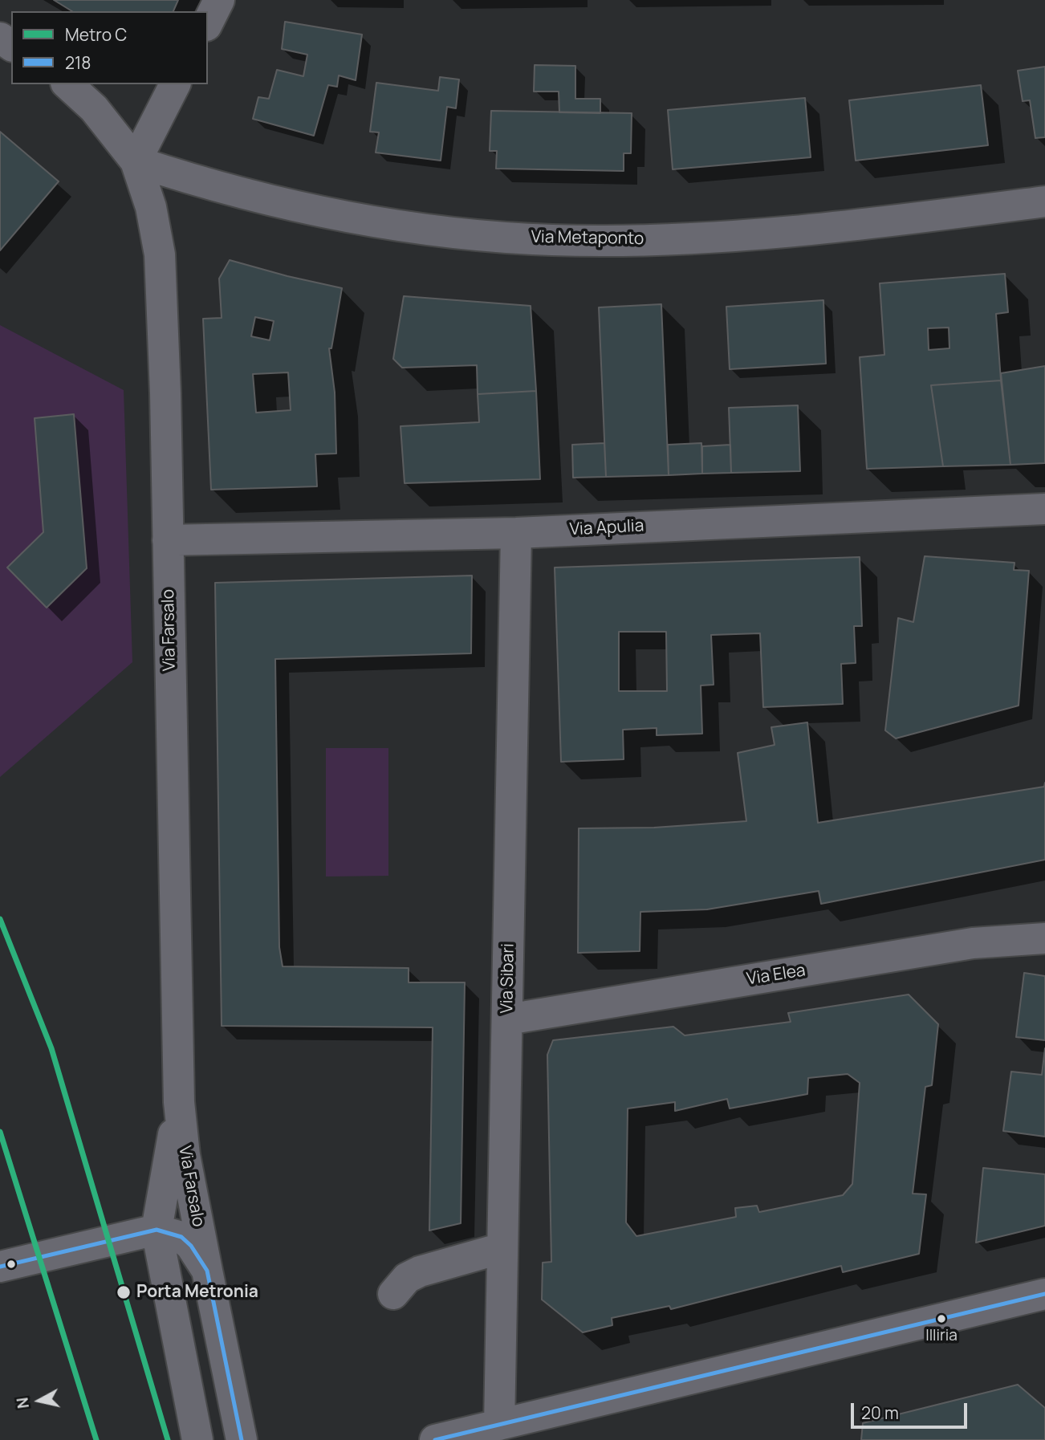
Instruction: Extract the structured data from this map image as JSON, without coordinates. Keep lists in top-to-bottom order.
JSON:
{
  "streets": {
    "street": [
      "Via Metaponto",
      "Via Apulia",
      "Via Farsalo",
      "Via Elea",
      "Via Sibari"
    ]
  },
  "crossings": [
    ["Via Metaponto", "Via Farsalo"],
    ["Via Apulia", "Via Farsalo"],
    ["Via Apulia", "Via Sibari"],
    ["Via Elea", "Via Sibari"]
  ],
  "places": ["Porta Metronia", "Illiria"],
  "lines": ["metro line C", "transit line 218"],
  "legend": ["Metro C", "218"],
  "scale_bar": "20 m",
  "north": "left"
}
